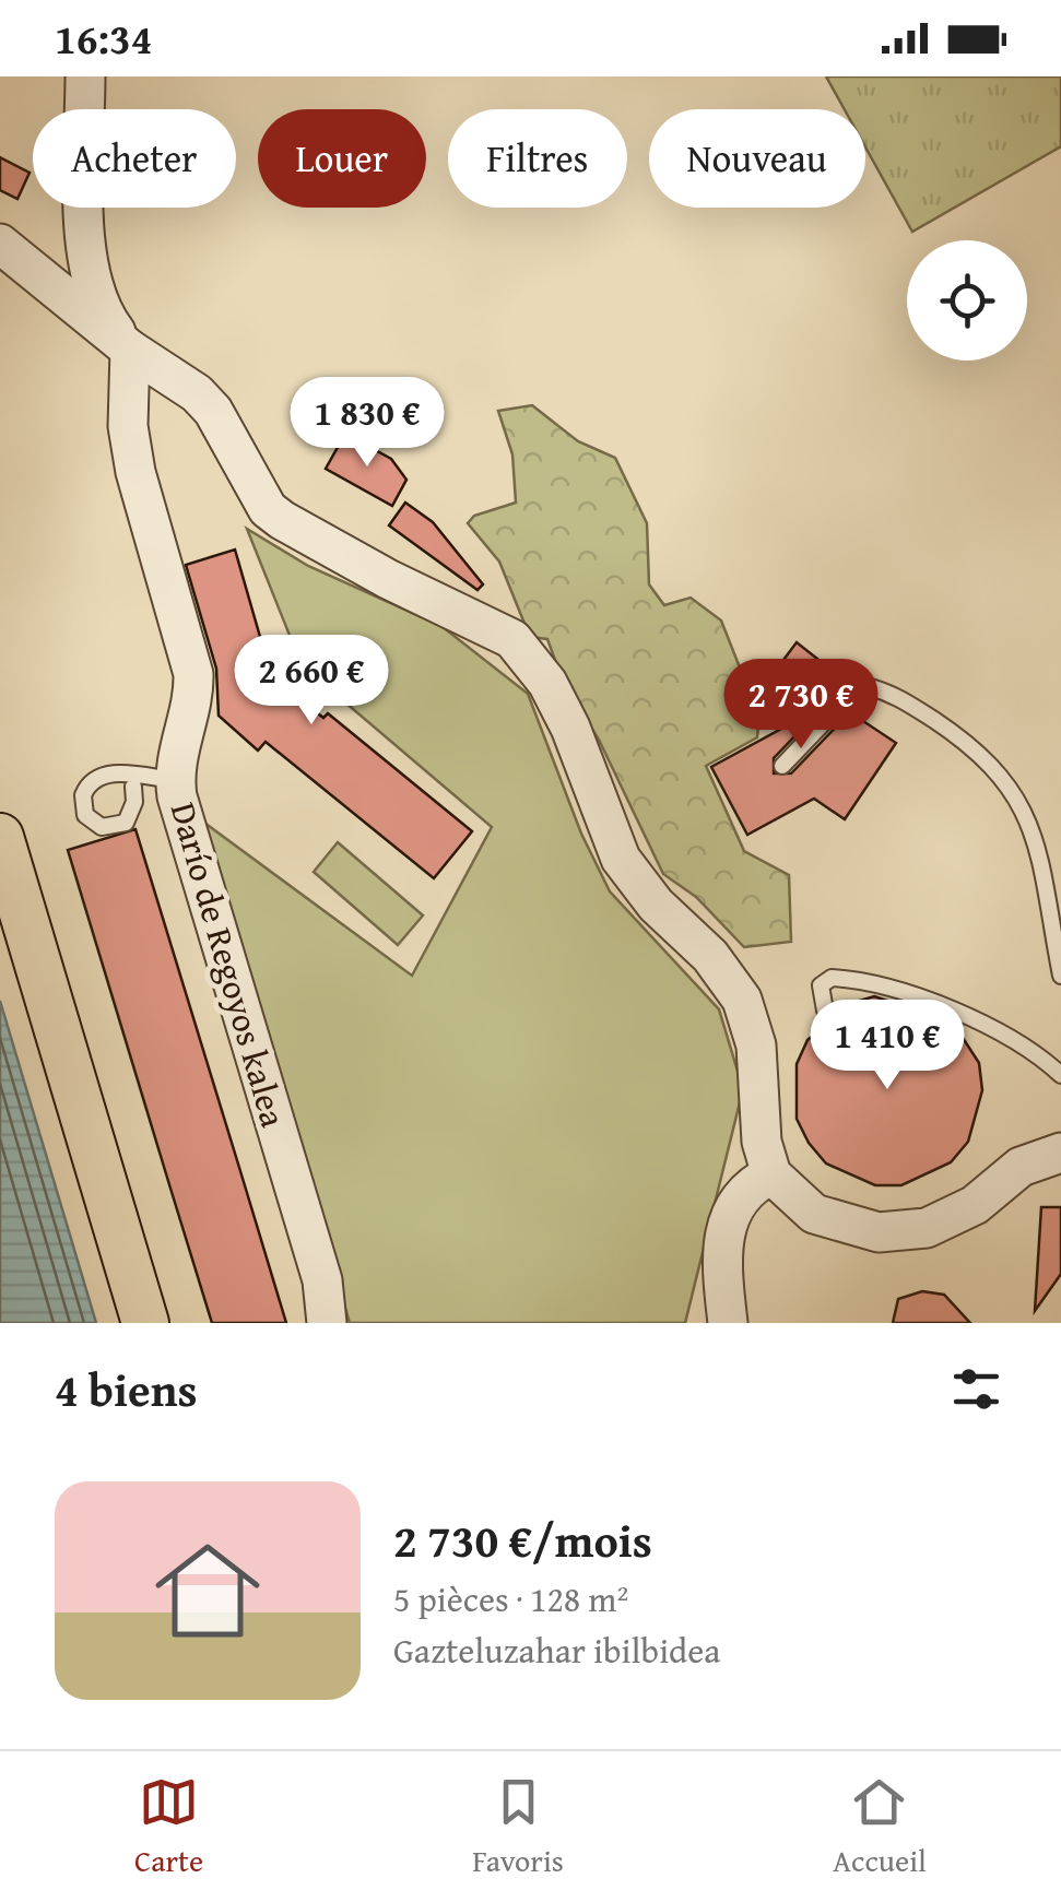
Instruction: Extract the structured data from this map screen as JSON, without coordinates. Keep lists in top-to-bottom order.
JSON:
{
  "streets": {
    "street": ["Darío de Regoyos kalea"]
  },
  "page": {
    "status": "16:34",
    "chip": [
      "Acheter",
      "Louer",
      "Filtres",
      "Nouveau"
    ],
    "price": [
      "1 830 €",
      "2 660 €",
      "2 730 €",
      "1 410 €"
    ],
    "heading": "4 biens",
    "list": [
      {
        "name": "2 730 €/mois",
        "note": "5 pièces · 128 m² · Gazteluzahar ibilbidea"
      }
    ],
    "tabs": ["Carte", "Favoris", "Accueil"]
  }
}
